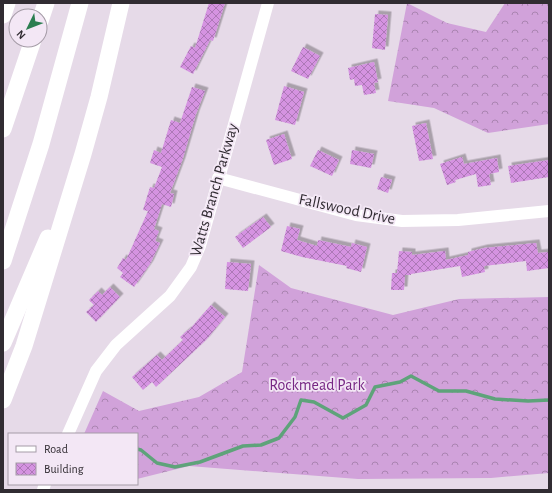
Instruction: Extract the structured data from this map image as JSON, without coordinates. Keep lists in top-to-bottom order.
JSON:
{
  "streets": {
    "street": ["Watts Branch Parkway", "Fallswood Drive"]
  },
  "crossings": [
    ["Watts Branch Parkway", "Fallswood Drive"]
  ],
  "parks": ["Rockmead Park"],
  "legend": ["Road", "Building"],
  "north": "bottom left"
}
